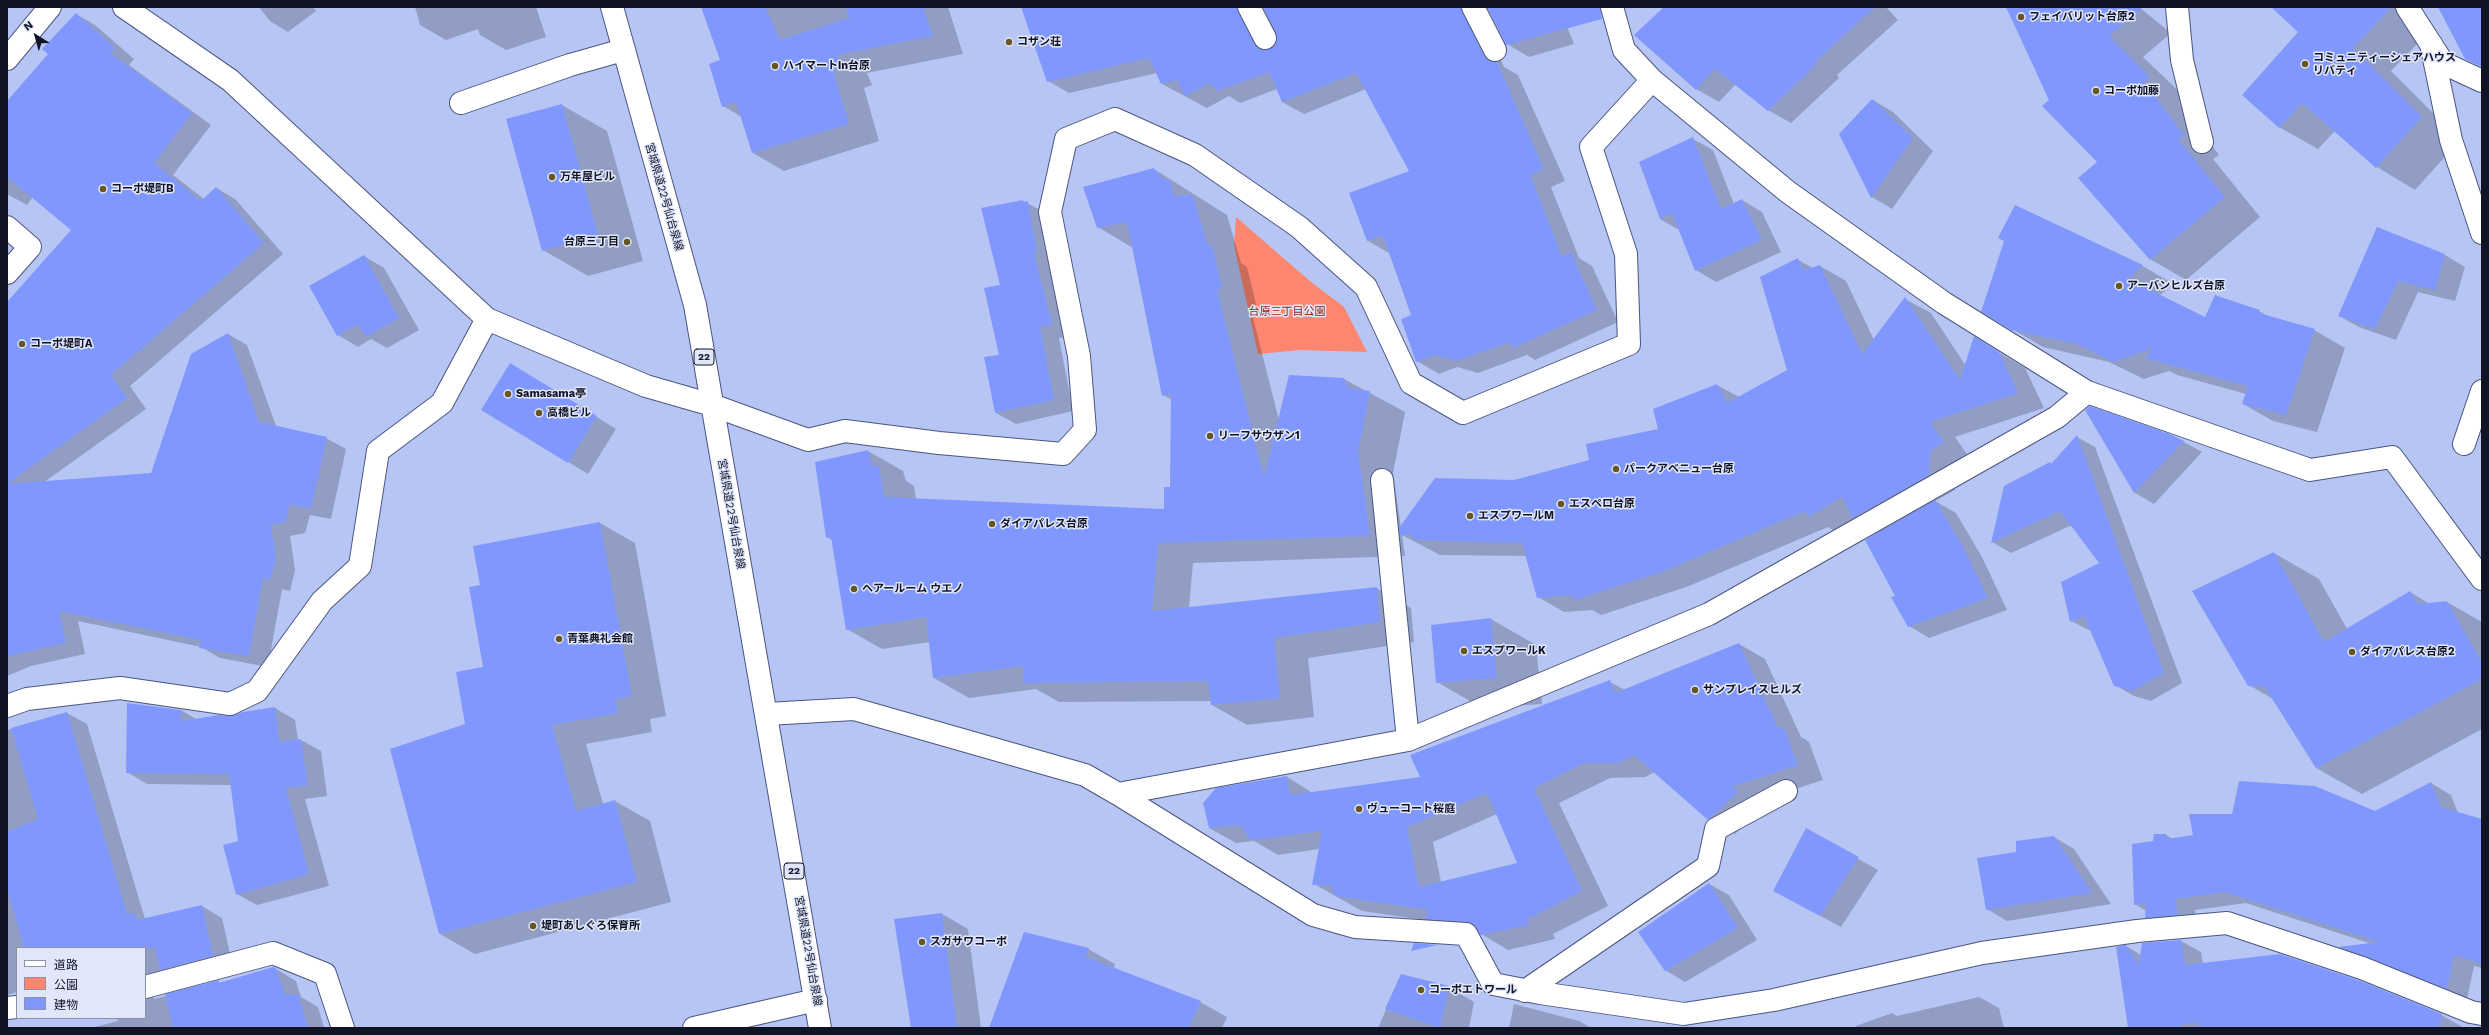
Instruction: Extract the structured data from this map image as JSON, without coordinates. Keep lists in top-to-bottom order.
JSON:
{
  "streets": {
    "street": ["宮城県道22号仙台泉線", "22"]
  },
  "parks": ["台原三丁目公園"],
  "places": [
    "フェイバリット台原2",
    "コザン荘",
    "コミュニティーシェアハウス リバティ",
    "ハイマートin台原",
    "コーポ加藤",
    "万年屋ビル",
    "コーポ堤町B",
    "台原三丁目",
    "アーバンヒルズ台原",
    "コーポ堤町A",
    "Samasama亭",
    "高橋ビル",
    "リーフサウザン1",
    "パークアベニュー台原",
    "エスペロ台原",
    "エスプワールM",
    "ダイアパレス台原",
    "ヘアールーム ウエノ",
    "青葉典礼会館",
    "エスプワールK",
    "ダイアパレス台原2",
    "サンプレイスヒルズ",
    "ヴューコート桜庭",
    "堤町あしぐろ保育所",
    "スガサワコーポ",
    "コーポエトワール"
  ],
  "legend": ["道路", "公園", "建物"],
  "north": "top left"
}
